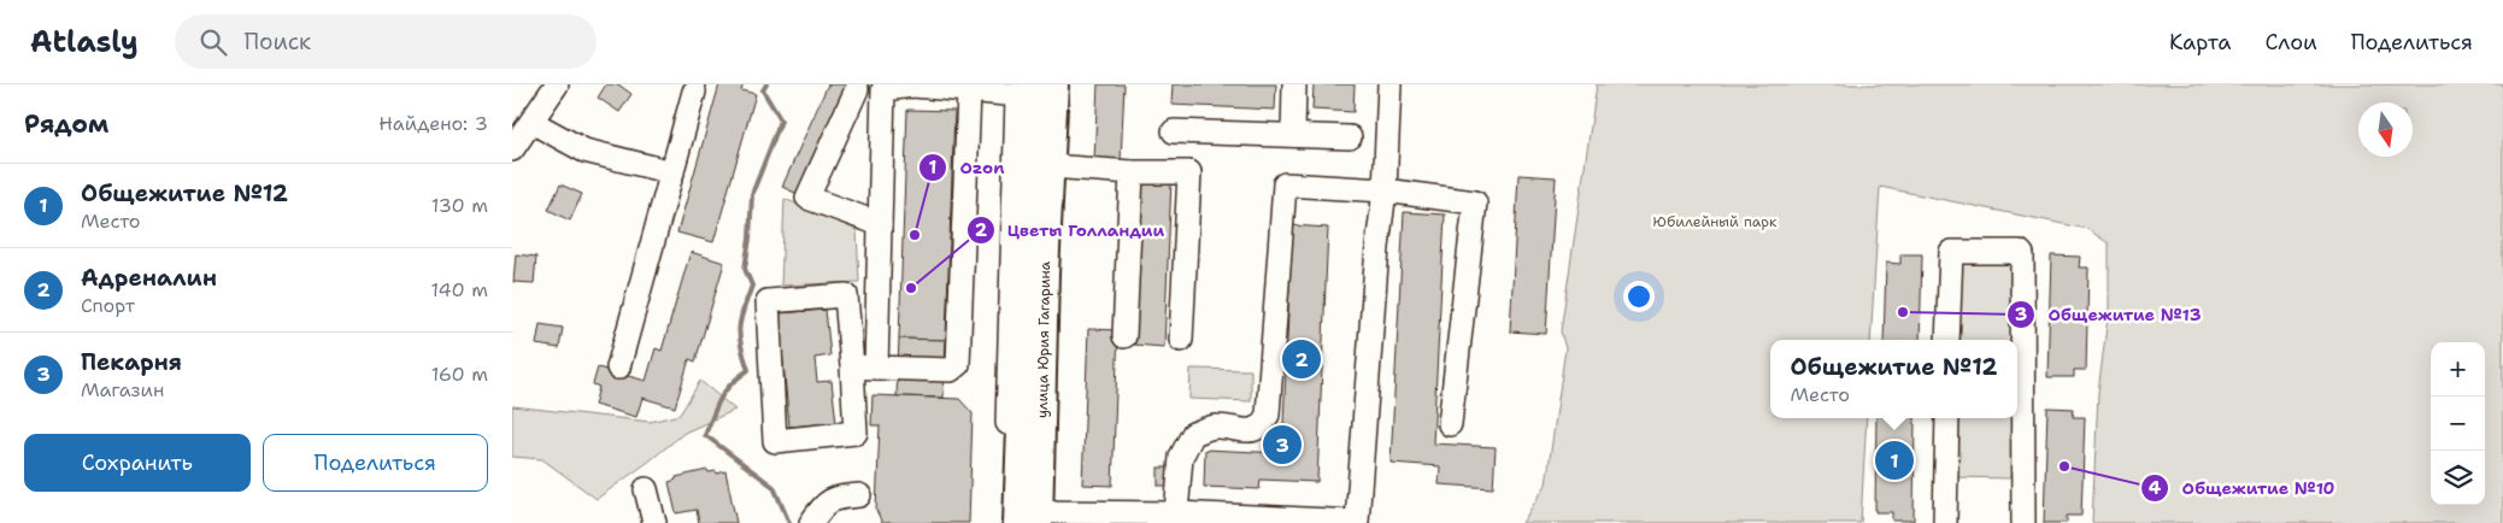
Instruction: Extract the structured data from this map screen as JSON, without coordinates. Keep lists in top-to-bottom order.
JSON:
{
  "streets": {
    "main road": ["улица Юрия Гагарина"]
  },
  "parks": ["Юбилейный парк"],
  "places": [
    "Ozon",
    "Цветы Голландии",
    "Общежитие №13",
    "Общежитие №10"
  ],
  "north": "bottom",
  "page": {
    "header": "Atlasly",
    "search": "Поиск",
    "nav": ["Карта", "Слои", "Поделиться"],
    "heading": ["Рядом", "Найдено: 3"],
    "list": [
      {
        "mark": "1",
        "name": "Общежитие №12",
        "note": "Место",
        "value": "130 m"
      },
      {
        "mark": "2",
        "name": "Адреналин",
        "note": "Спорт",
        "value": "140 m"
      },
      {
        "mark": "3",
        "name": "Пекарня",
        "note": "Магазин",
        "value": "160 m"
      }
    ],
    "pins": ["2", "3", "1"],
    "popup": ["Общежитие №12", "Место"],
    "map_buttons": ["+", "−"],
    "buttons": ["Сохранить", "Поделиться"]
  }
}
